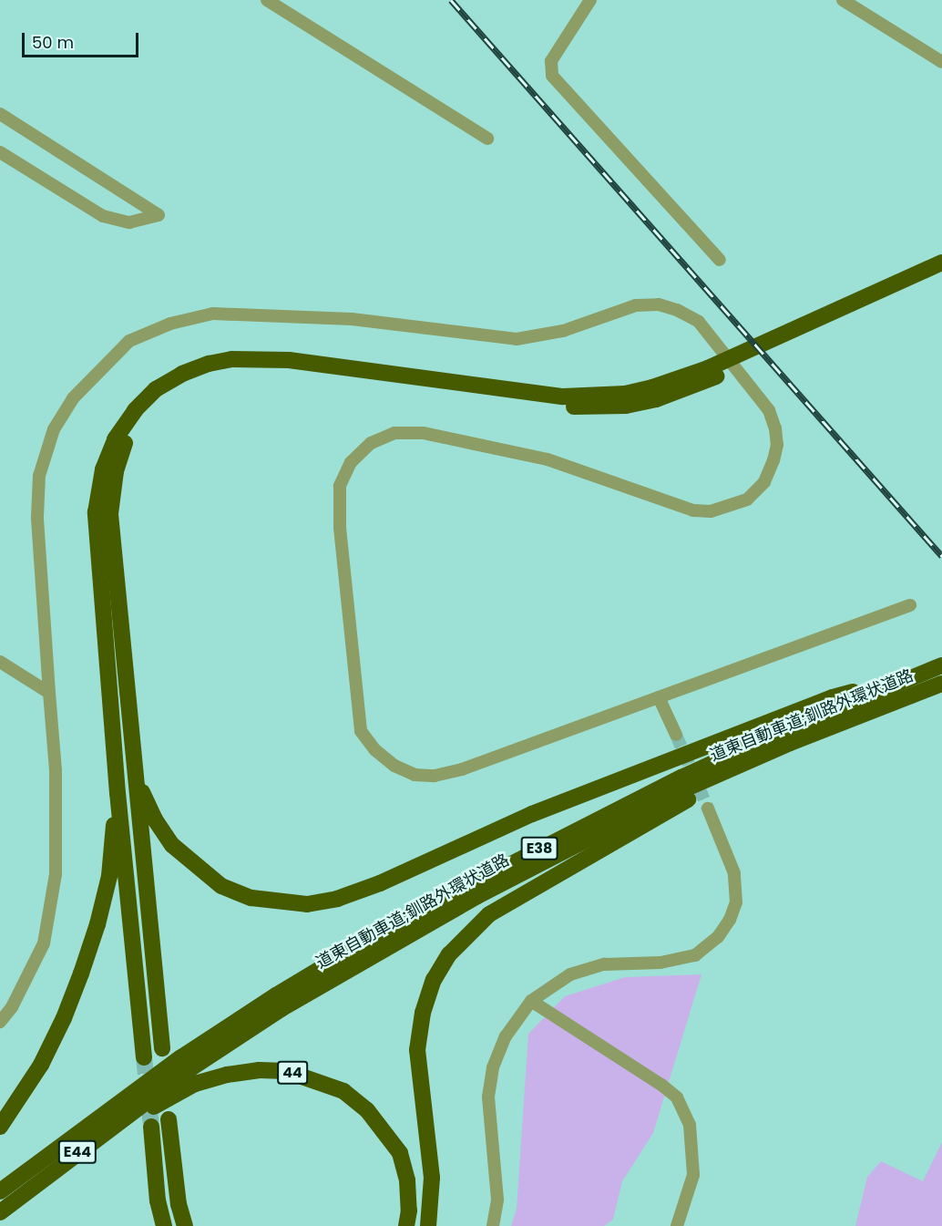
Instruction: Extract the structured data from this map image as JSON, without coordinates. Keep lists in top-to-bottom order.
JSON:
{
  "streets": {
    "highway": [
      "道東自動車道;釧路外環状道路",
      "E38",
      "44",
      "E44"
    ]
  },
  "crossings": [
    ["道東自動車道;釧路外環状道路", "44"]
  ],
  "scale_bar": "50 m"
}
